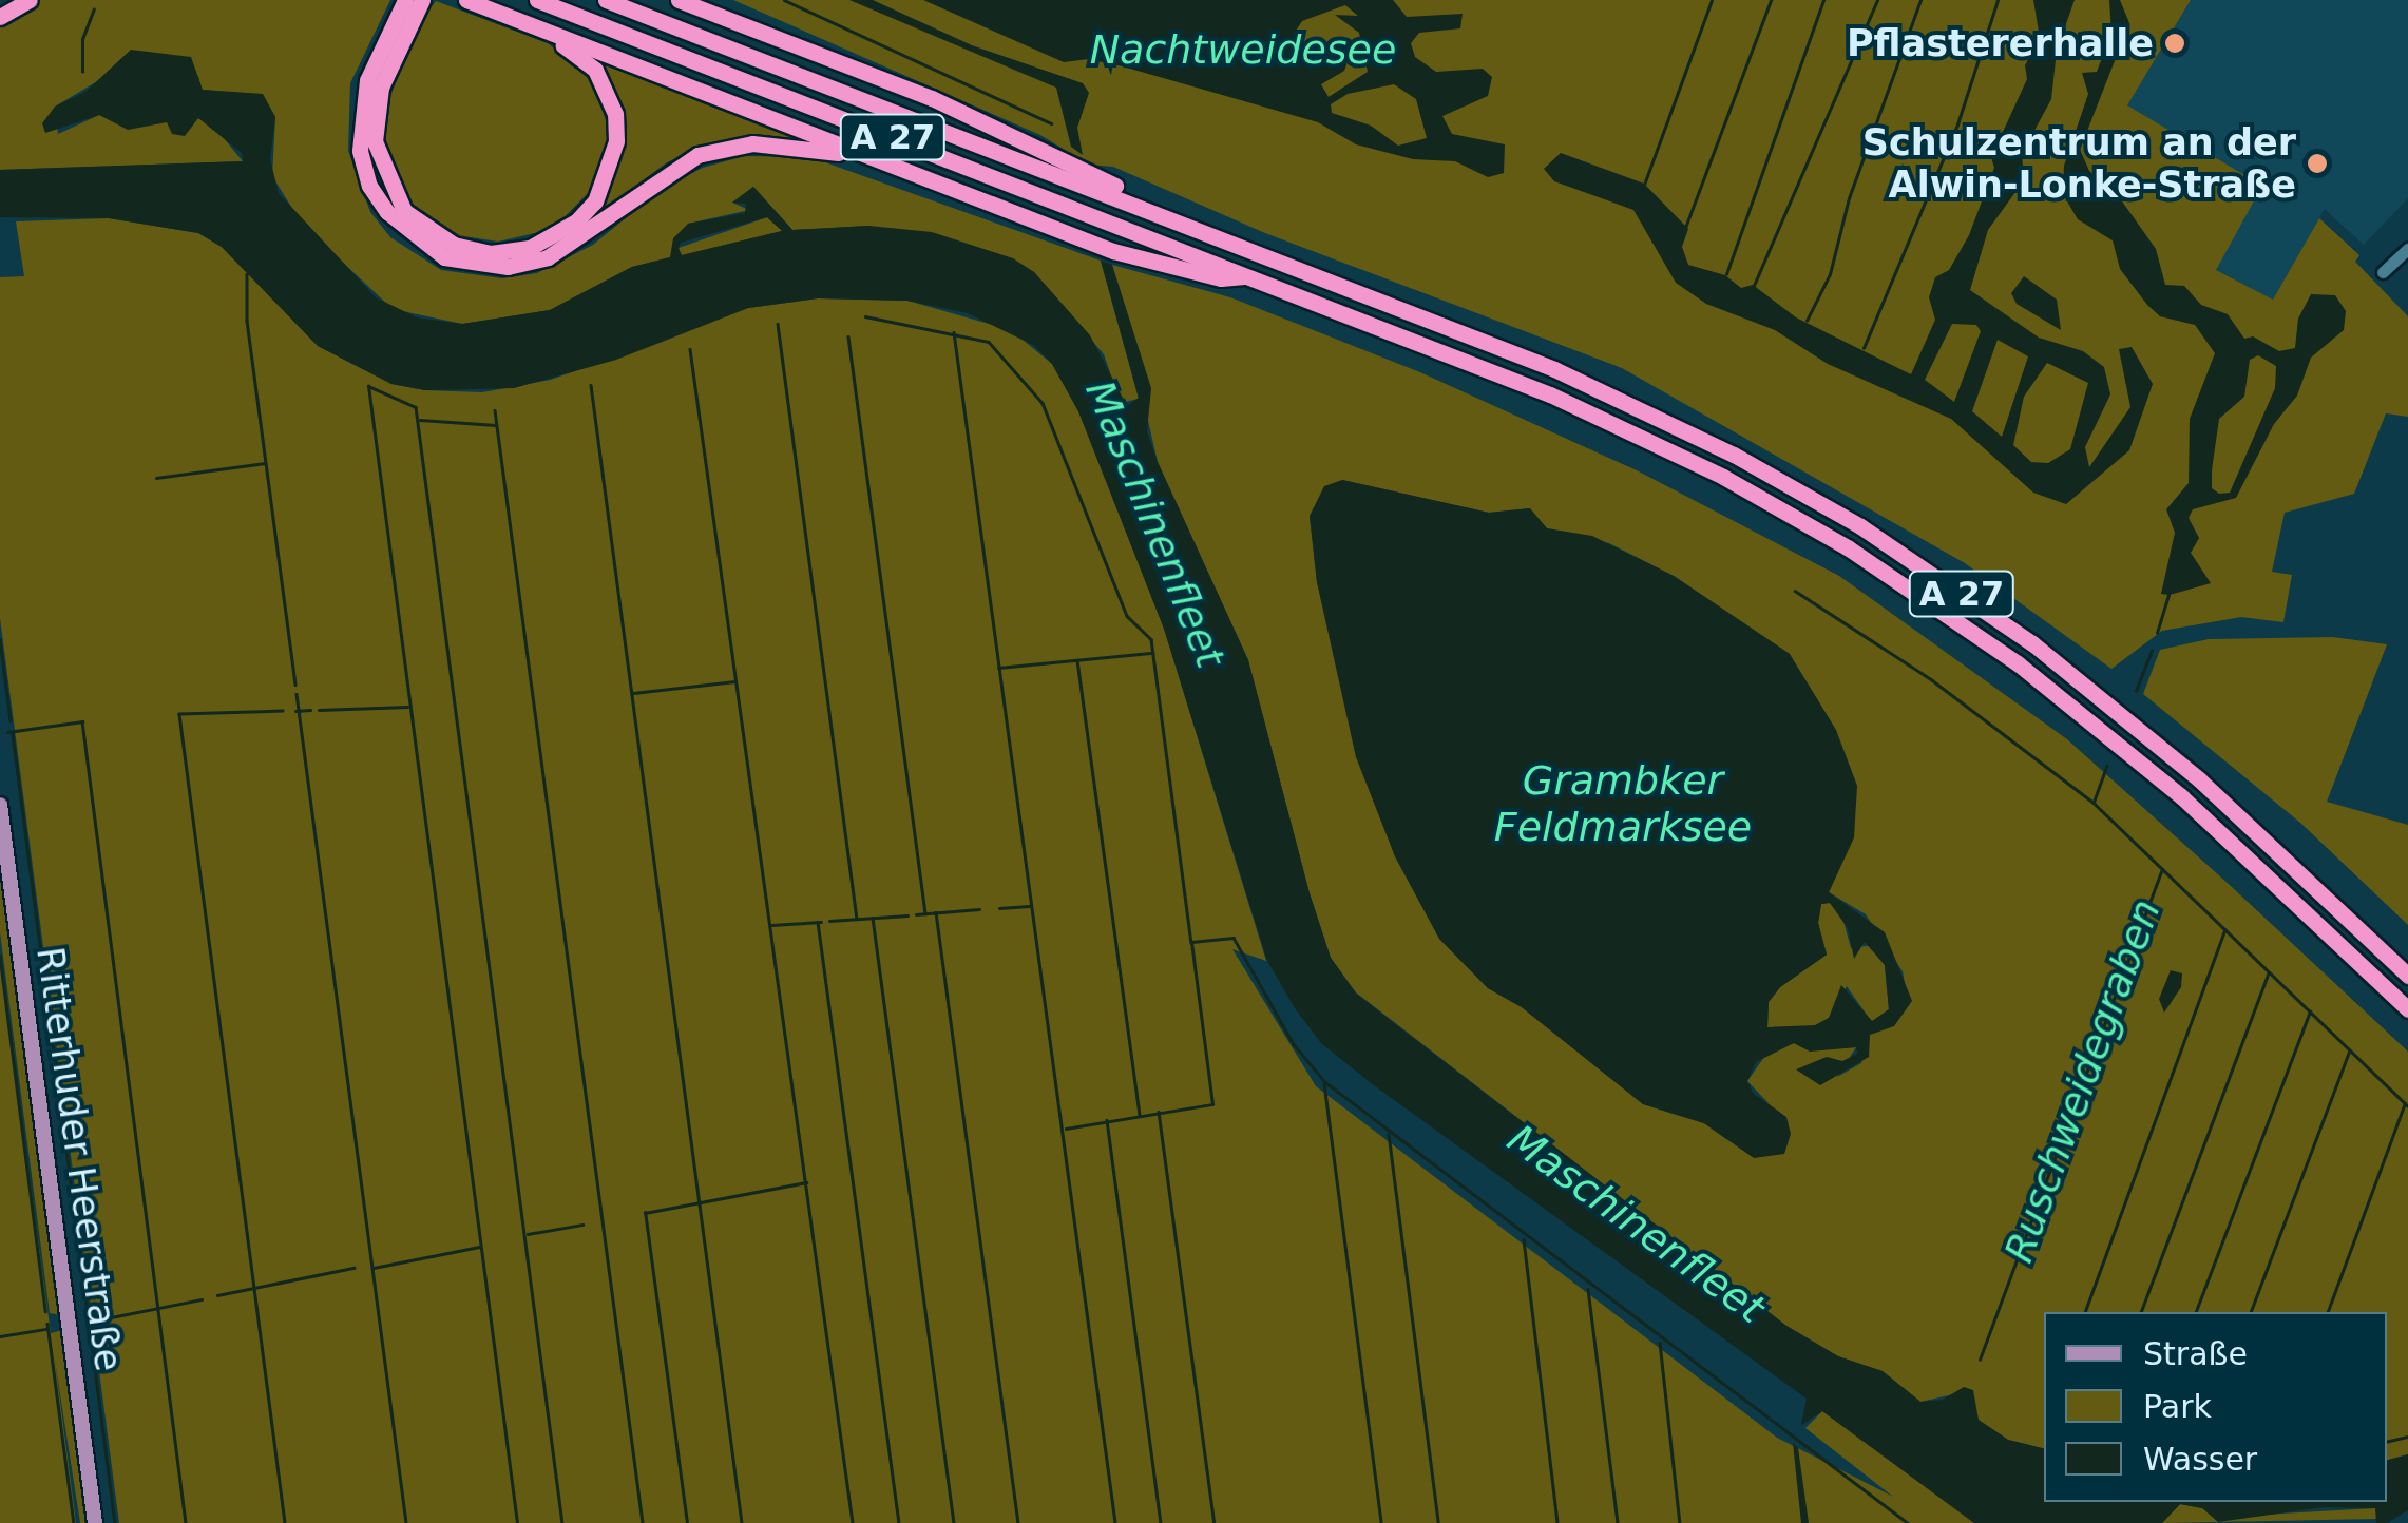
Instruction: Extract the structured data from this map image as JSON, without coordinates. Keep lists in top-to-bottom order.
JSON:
{
  "streets": {
    "highway": ["A 27"],
    "main road": ["Ritterhuder Heerstraße"]
  },
  "water": [
    "Nachtweidesee",
    "Maschinenfleet",
    "Grambker Feldmarksee",
    "Ruschweidegraben"
  ],
  "places": ["Pflastererhalle", "Schulzentrum an der Alwin-Lonke-Straße"],
  "legend": ["Straße", "Park", "Wasser"]
}
